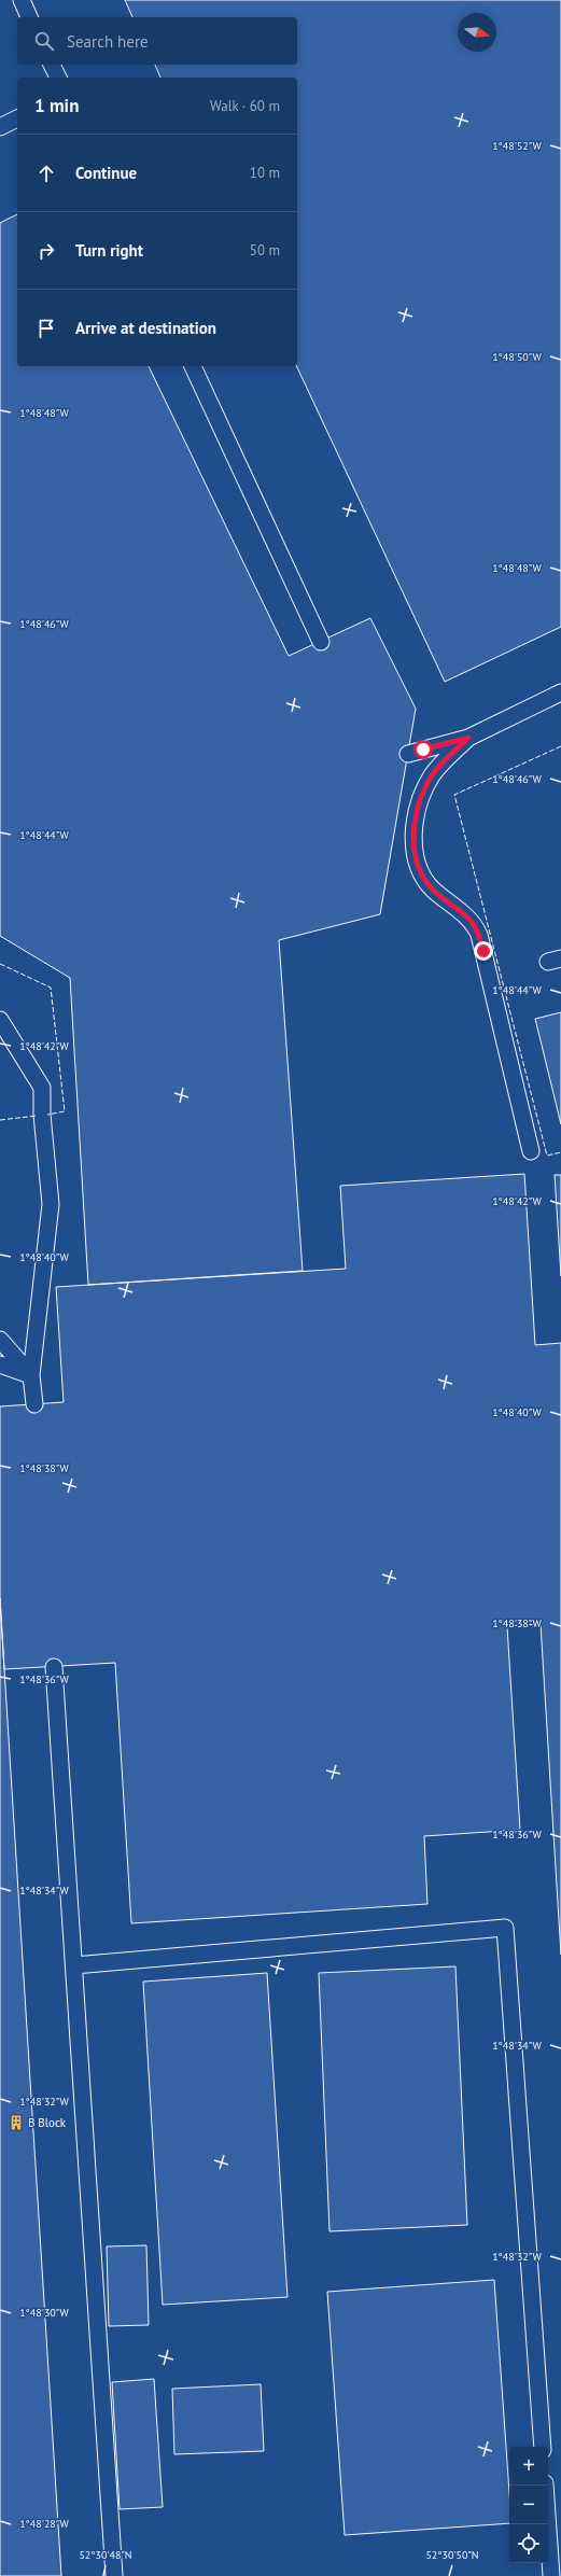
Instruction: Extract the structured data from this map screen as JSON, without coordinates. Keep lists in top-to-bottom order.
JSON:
{
  "places": {
    "building": ["B Block"]
  },
  "north": "right",
  "page": {
    "search": "Search here",
    "heading": ["1 min", "Walk · 60 m"],
    "list": [
      ["Continue", "10 m"],
      ["Turn right", "50 m"],
      "Arrive at destination"
    ],
    "map_buttons": ["+", "−"]
  },
  "coordinates": [
    "1°48'52\"W",
    "1°48'50\"W",
    "1°48'48\"W",
    "1°48'46\"W",
    "1°48'44\"W",
    "1°48'42\"W",
    "1°48'40\"W",
    "1°48'38\"W",
    "1°48'36\"W",
    "1°48'34\"W",
    "1°48'32\"W",
    "1°48'30\"W",
    "1°48'28\"W",
    "52°30'48\"N",
    "52°30'50\"N"
  ]
}
